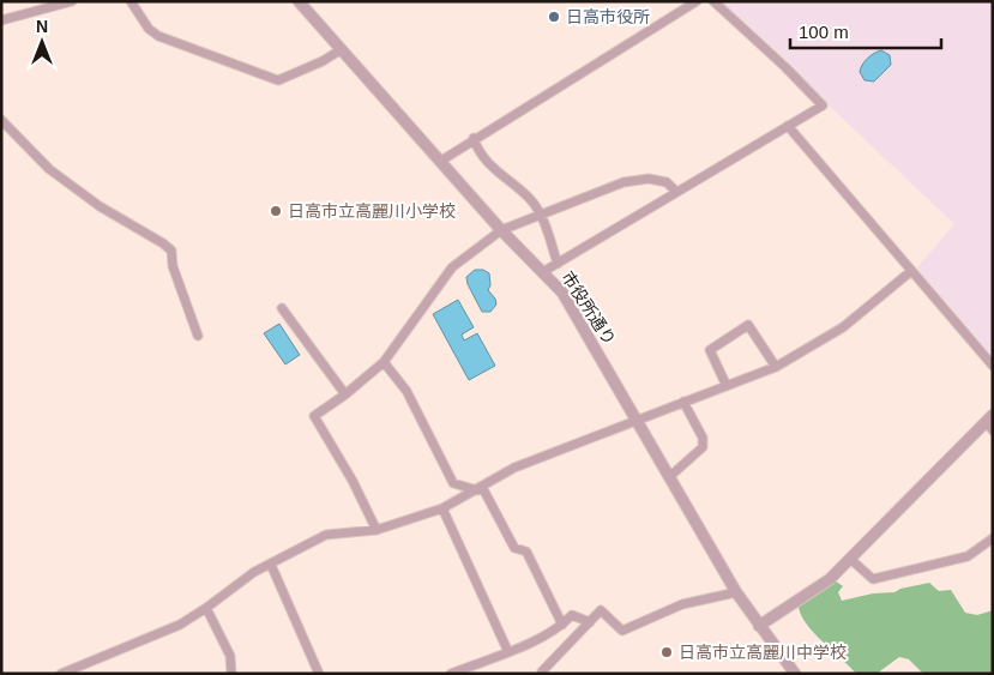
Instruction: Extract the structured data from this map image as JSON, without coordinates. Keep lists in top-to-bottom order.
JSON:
{
  "streets": {
    "street": ["市役所通り"]
  },
  "places": ["日高市役所", "日高市立高麗川小学校", "日高市立高麗川中学校"],
  "scale_bar": "100 m",
  "north": "top"
}
